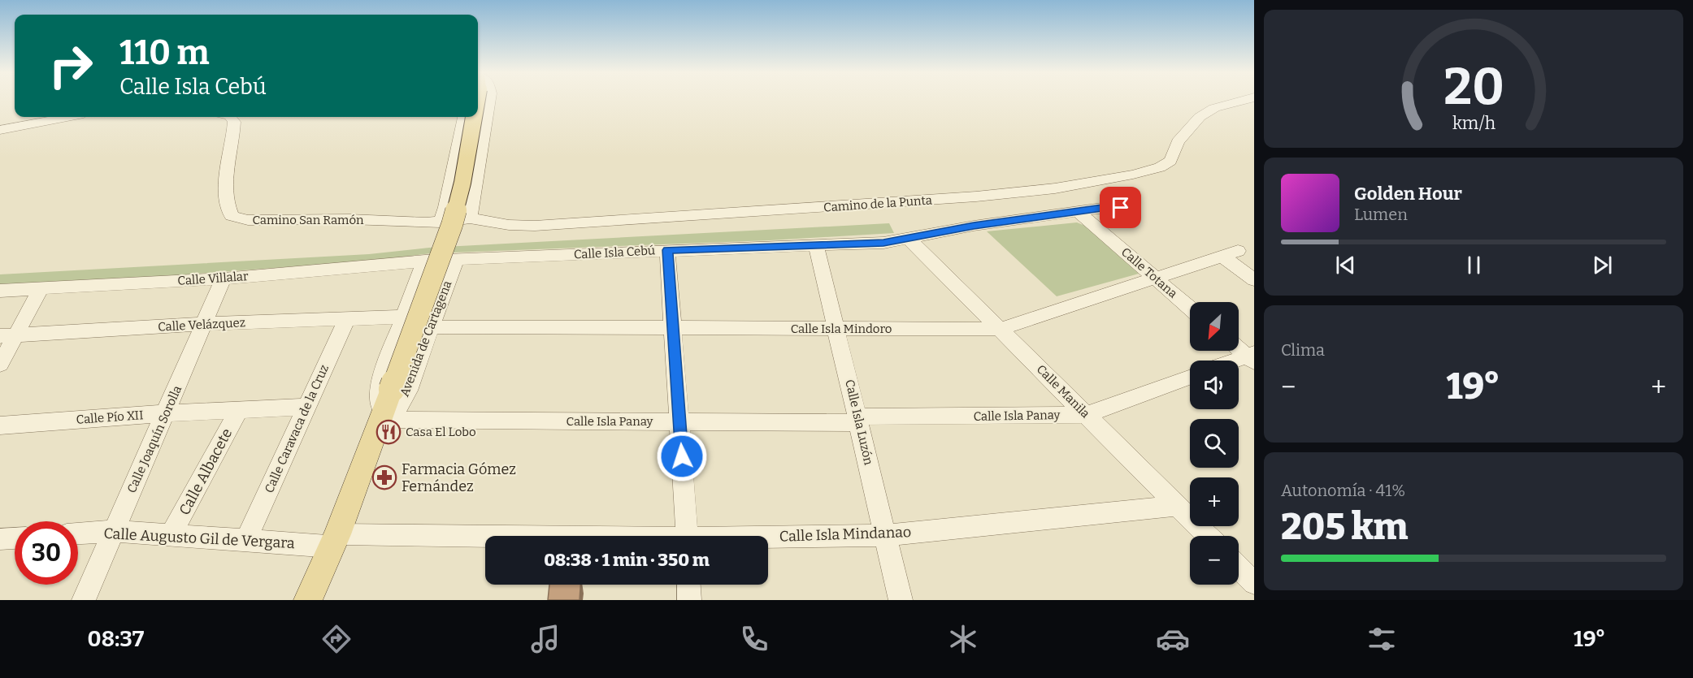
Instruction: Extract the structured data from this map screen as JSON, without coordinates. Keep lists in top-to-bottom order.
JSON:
{
  "streets": {
    "main road": ["Avenida de Cartagena"],
    "street": [
      "Camino de la Punta",
      "Camino San Ramón",
      "Calle Isla Cebú",
      "Calle Totana",
      "Calle Villalar",
      "Calle Velázquez",
      "Calle Isla Mindoro",
      "Calle Manila",
      "Calle Isla Panay",
      "Calle Pío XII",
      "Calle Isla Luzón",
      "Calle Caravaca de la Cruz",
      "Calle Joaquín Sorolla",
      "Calle Albacete",
      "Calle Isla Mindanao",
      "Calle Augusto Gil de Vergara"
    ]
  },
  "crossings": [
    ["Camino de la Punta", "Camino San Ramón"],
    ["Calle Isla Cebú", "Calle Totana"],
    ["Calle Isla Cebú", "Calle Villalar"],
    ["Calle Isla Cebú", "Avenida de Cartagena"],
    ["Calle Isla Cebú", "Calle Manila"],
    ["Calle Isla Cebú", "Calle Isla Luzón"],
    ["Calle Totana", "Calle Isla Mindoro"],
    ["Calle Villalar", "Avenida de Cartagena"],
    ["Calle Villalar", "Calle Joaquín Sorolla"],
    ["Calle Velázquez", "Avenida de Cartagena"],
    ["Calle Velázquez", "Calle Caravaca de la Cruz"],
    ["Calle Velázquez", "Calle Joaquín Sorolla"],
    ["Calle Isla Mindoro", "Avenida de Cartagena"],
    ["Calle Isla Mindoro", "Calle Manila"],
    ["Calle Isla Mindoro", "Calle Isla Luzón"],
    ["Avenida de Cartagena", "Calle Isla Panay"],
    ["Avenida de Cartagena", "Calle Isla Mindanao"],
    ["Avenida de Cartagena", "Calle Augusto Gil de Vergara"],
    ["Calle Manila", "Calle Isla Panay"],
    ["Calle Manila", "Calle Isla Mindanao"],
    ["Calle Isla Panay", "Calle Isla Luzón"],
    ["Calle Pío XII", "Calle Caravaca de la Cruz"],
    ["Calle Pío XII", "Calle Joaquín Sorolla"],
    ["Calle Pío XII", "Calle Albacete"],
    ["Calle Isla Luzón", "Calle Isla Mindanao"],
    ["Calle Caravaca de la Cruz", "Calle Augusto Gil de Vergara"],
    ["Calle Joaquín Sorolla", "Calle Augusto Gil de Vergara"],
    ["Calle Albacete", "Calle Augusto Gil de Vergara"],
    ["Calle Isla Mindanao", "Calle Augusto Gil de Vergara"]
  ],
  "places": {
    "restaurant": ["Casa El Lobo"],
    "pharmacy": ["Farmacia Gómez Fernández"]
  },
  "north": "bottom left",
  "page": {
    "turn": ["110 m", "Calle Isla Cebú"],
    "song": ["Golden Hour", "Lumen"],
    "map_buttons": ["+", "−"],
    "tile": [
      "Clima",
      ["Autonomía · 41%", "205 km"]
    ],
    "heat": ["−", "19°", "+"],
    "limit": "30",
    "trip": "08:38 · 1 min · 350 m",
    "tabs": ["08:37", "19°"],
    "gauge": ["20", "km/h"]
  }
}
